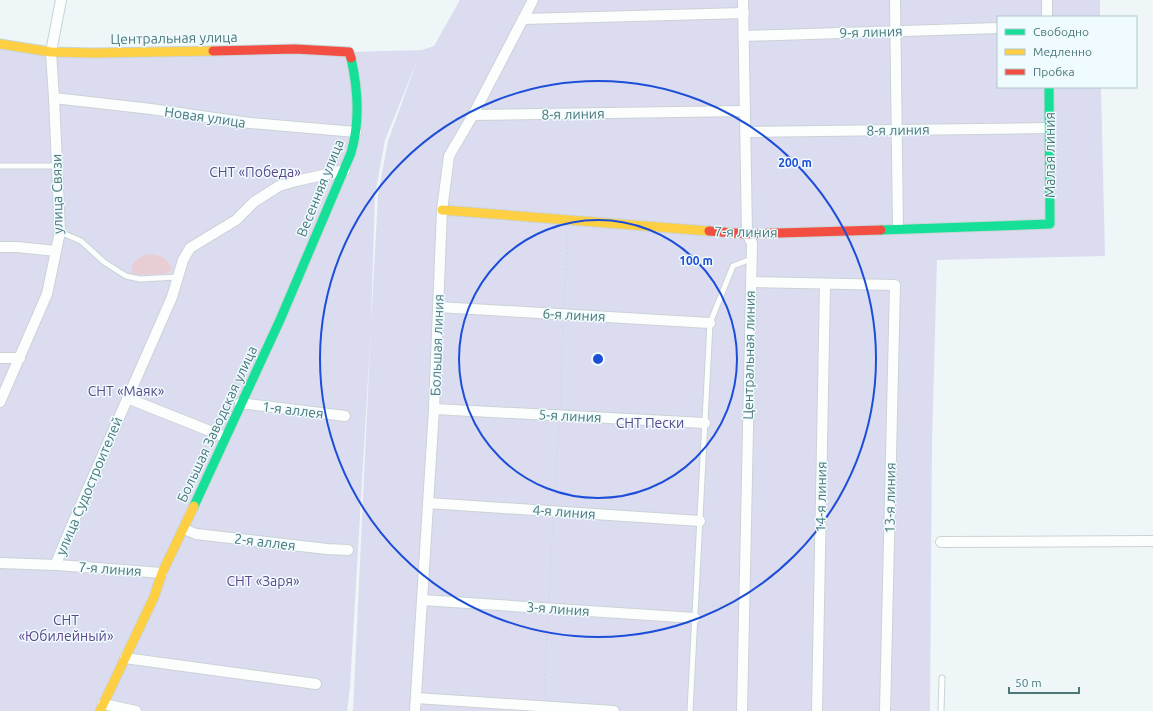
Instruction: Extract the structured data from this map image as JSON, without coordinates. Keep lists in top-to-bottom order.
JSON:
{
  "streets": {
    "street": [
      "9-я линия",
      "Центральная улица",
      "8-я линия",
      "Новая улица",
      "Малая линия",
      "Весенняя улица",
      "улица Связи",
      "7-я линия",
      "6-я линия",
      "Большая линия",
      "Центральная линия",
      "1-я аллея",
      "5-я линия",
      "Большая Заводская улица",
      "улица Судостроителей",
      "14-я линия",
      "13-я линия",
      "4-я линия",
      "2-я аллея",
      "3-я линия"
    ]
  },
  "crossings": [
    ["9-я линия", "Центральная линия"],
    ["Центральная улица", "Весенняя улица"],
    ["Центральная улица", "улица Связи"],
    ["8-я линия", "Малая линия"],
    ["8-я линия", "Большая линия"],
    ["8-я линия", "Центральная линия"],
    ["Новая улица", "Весенняя улица"],
    ["Новая улица", "улица Связи"],
    ["Малая линия", "7-я линия"],
    ["Весенняя улица", "Большая Заводская улица"],
    ["Весенняя улица", "улица Судостроителей"],
    ["7-я линия", "Большая линия"],
    ["7-я линия", "Центральная линия"],
    ["7-я линия", "Большая Заводская улица"],
    ["7-я линия", "улица Судостроителей"],
    ["6-я линия", "Большая линия"],
    ["Большая линия", "5-я линия"],
    ["Большая линия", "4-я линия"],
    ["Большая линия", "3-я линия"],
    ["1-я аллея", "Большая Заводская улица"],
    ["Большая Заводская улица", "2-я аллея"],
    ["14-я линия", "13-я линия"]
  ],
  "parks": [
    "СНТ «Победа»",
    "СНТ «Маяк»",
    "СНТ Пески",
    "СНТ «Заря»",
    "СНТ «Юбилейный»"
  ],
  "legend": ["Свободно", "Медленно", "Пробка"],
  "scale_bar": "50 m",
  "rings": ["200 m", "100 m"]
}
